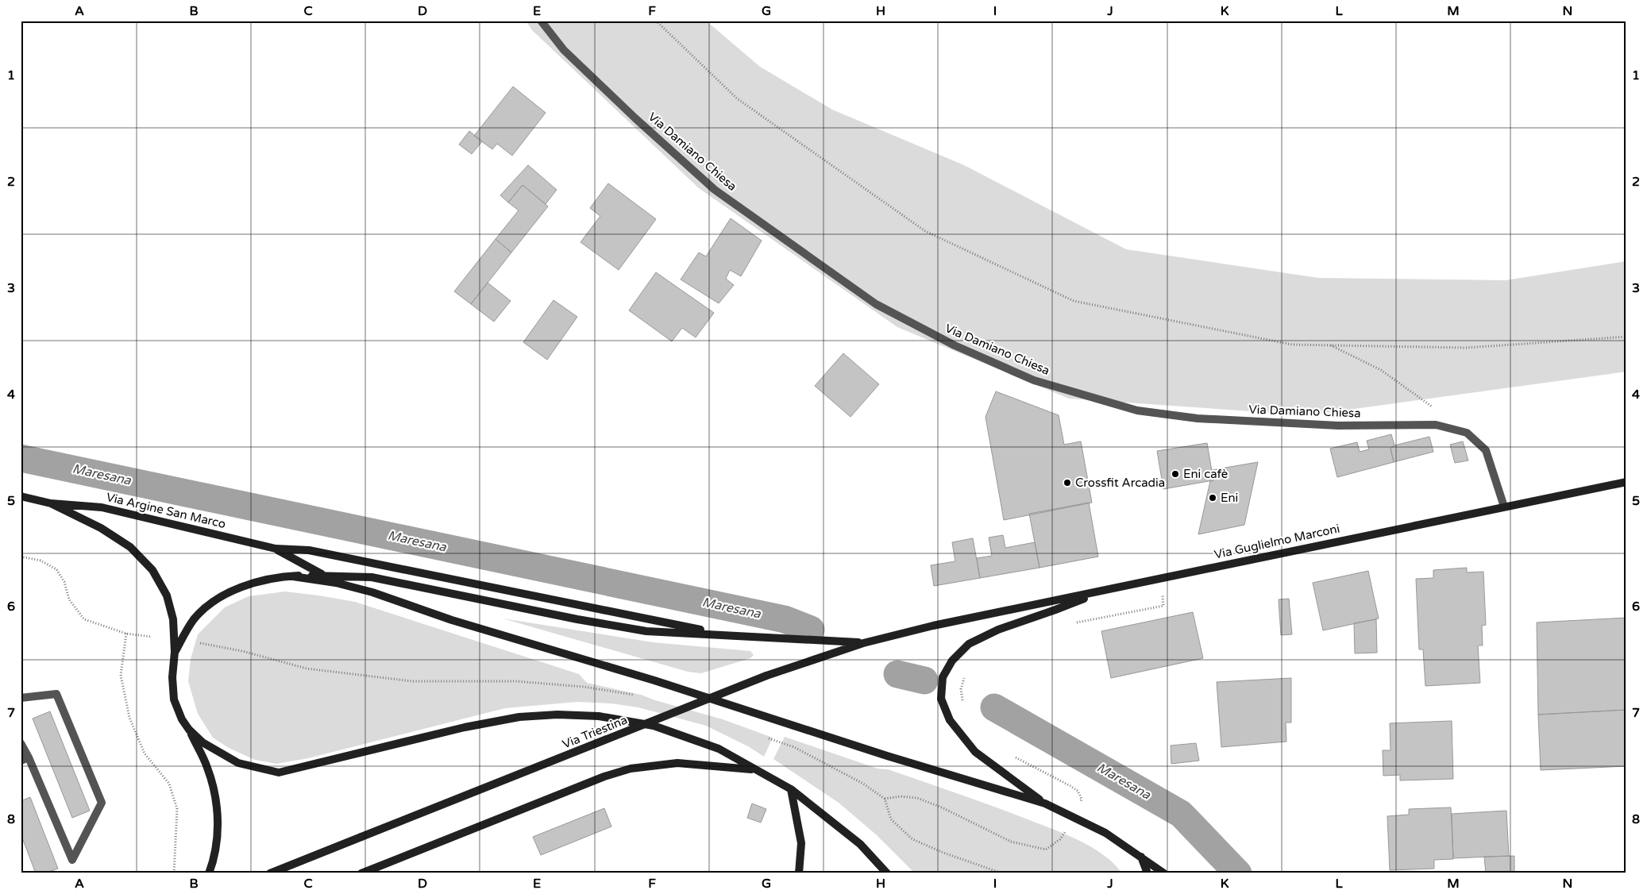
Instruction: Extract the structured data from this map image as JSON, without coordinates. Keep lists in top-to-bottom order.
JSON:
{
  "streets": {
    "street": [
      "Via Damiano Chiesa",
      "Via Argine San Marco",
      "Via Guglielmo Marconi",
      "Via Triestina"
    ]
  },
  "crossings": [
    ["Via Damiano Chiesa", "Via Guglielmo Marconi"],
    ["Via Guglielmo Marconi", "Via Triestina"]
  ],
  "water": ["Maresana"],
  "places": ["Eni cafè", "Crossfit Arcadia", "Eni"],
  "grid": {
    "columns": [
      "A",
      "B",
      "C",
      "D",
      "E",
      "F",
      "G",
      "H",
      "I",
      "J",
      "K",
      "L",
      "M",
      "N"
    ],
    "rows": [
      "1",
      "2",
      "3",
      "4",
      "5",
      "6",
      "7",
      "8"
    ]
  }
}
